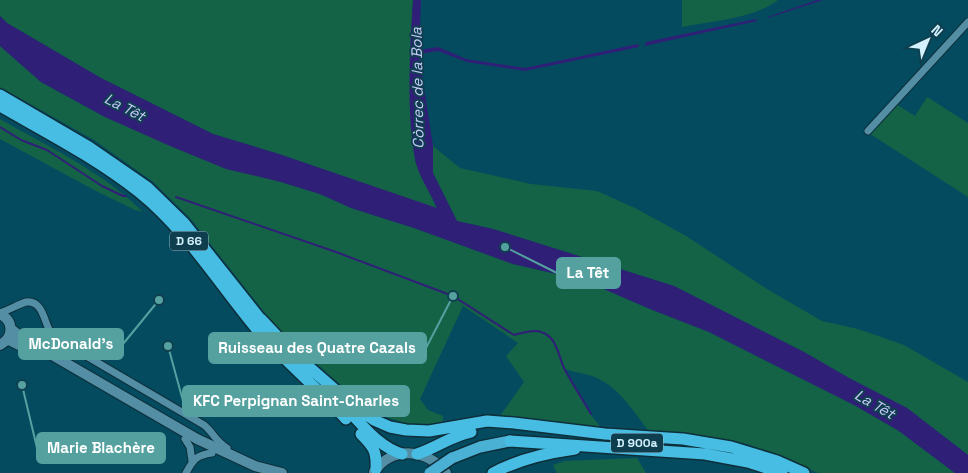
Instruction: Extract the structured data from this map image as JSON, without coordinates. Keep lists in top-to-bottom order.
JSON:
{
  "streets": {
    "highway": ["D 66", "D 900a"]
  },
  "water": ["Còrrec de la Bola", "La Têt"],
  "places": [
    "La Têt",
    "Ruisseau des Quatre Cazals",
    "McDonald's",
    "KFC Perpignan Saint-Charles",
    "Marie Blachère"
  ],
  "north": "top right"
}
